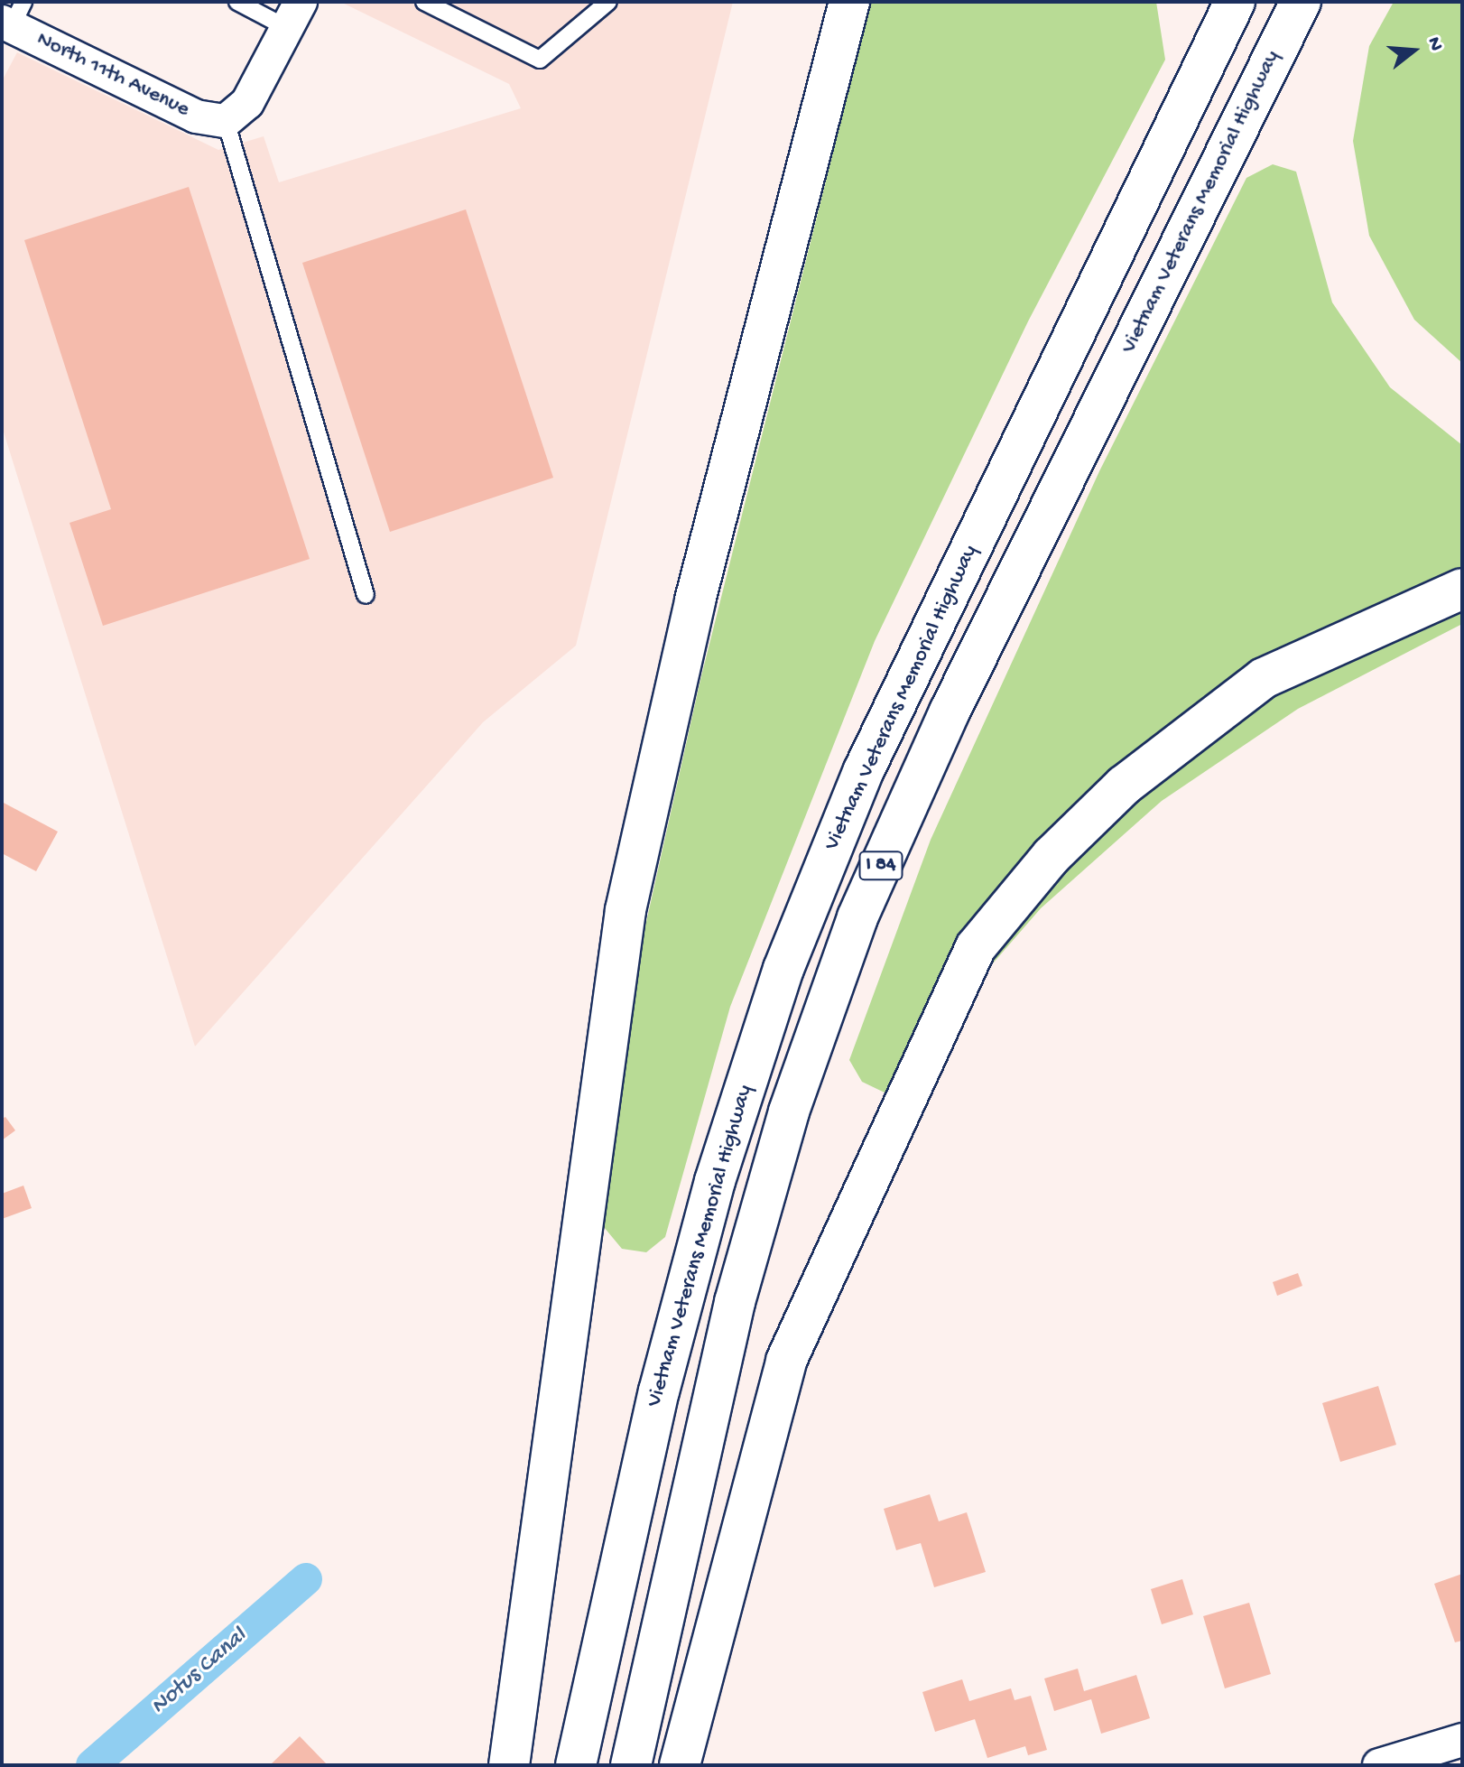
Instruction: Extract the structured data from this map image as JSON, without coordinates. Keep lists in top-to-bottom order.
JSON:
{
  "streets": {
    "highway": ["Vietnam Veterans Memorial Highway", "I 84"],
    "street": ["North 11th Avenue"]
  },
  "water": ["Notus Canal"],
  "north": "right"
}
